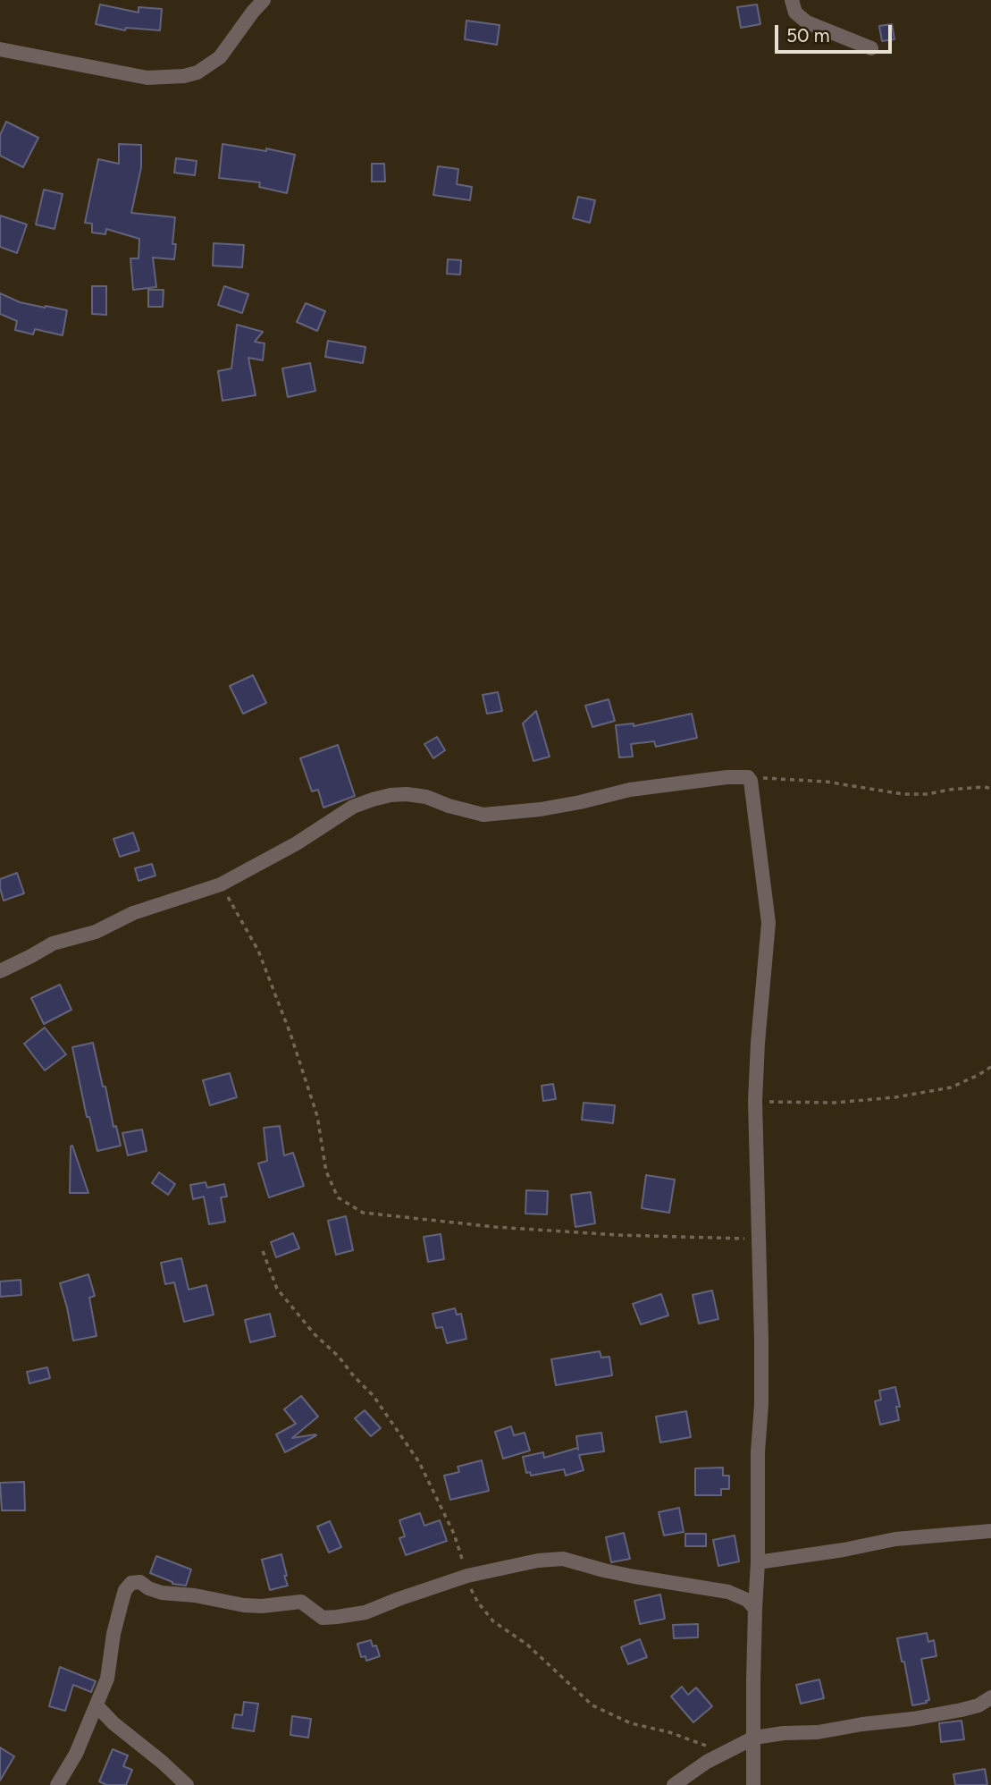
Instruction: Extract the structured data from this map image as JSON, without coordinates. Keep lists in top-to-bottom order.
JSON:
{
  "scale_bar": "50 m"
}
